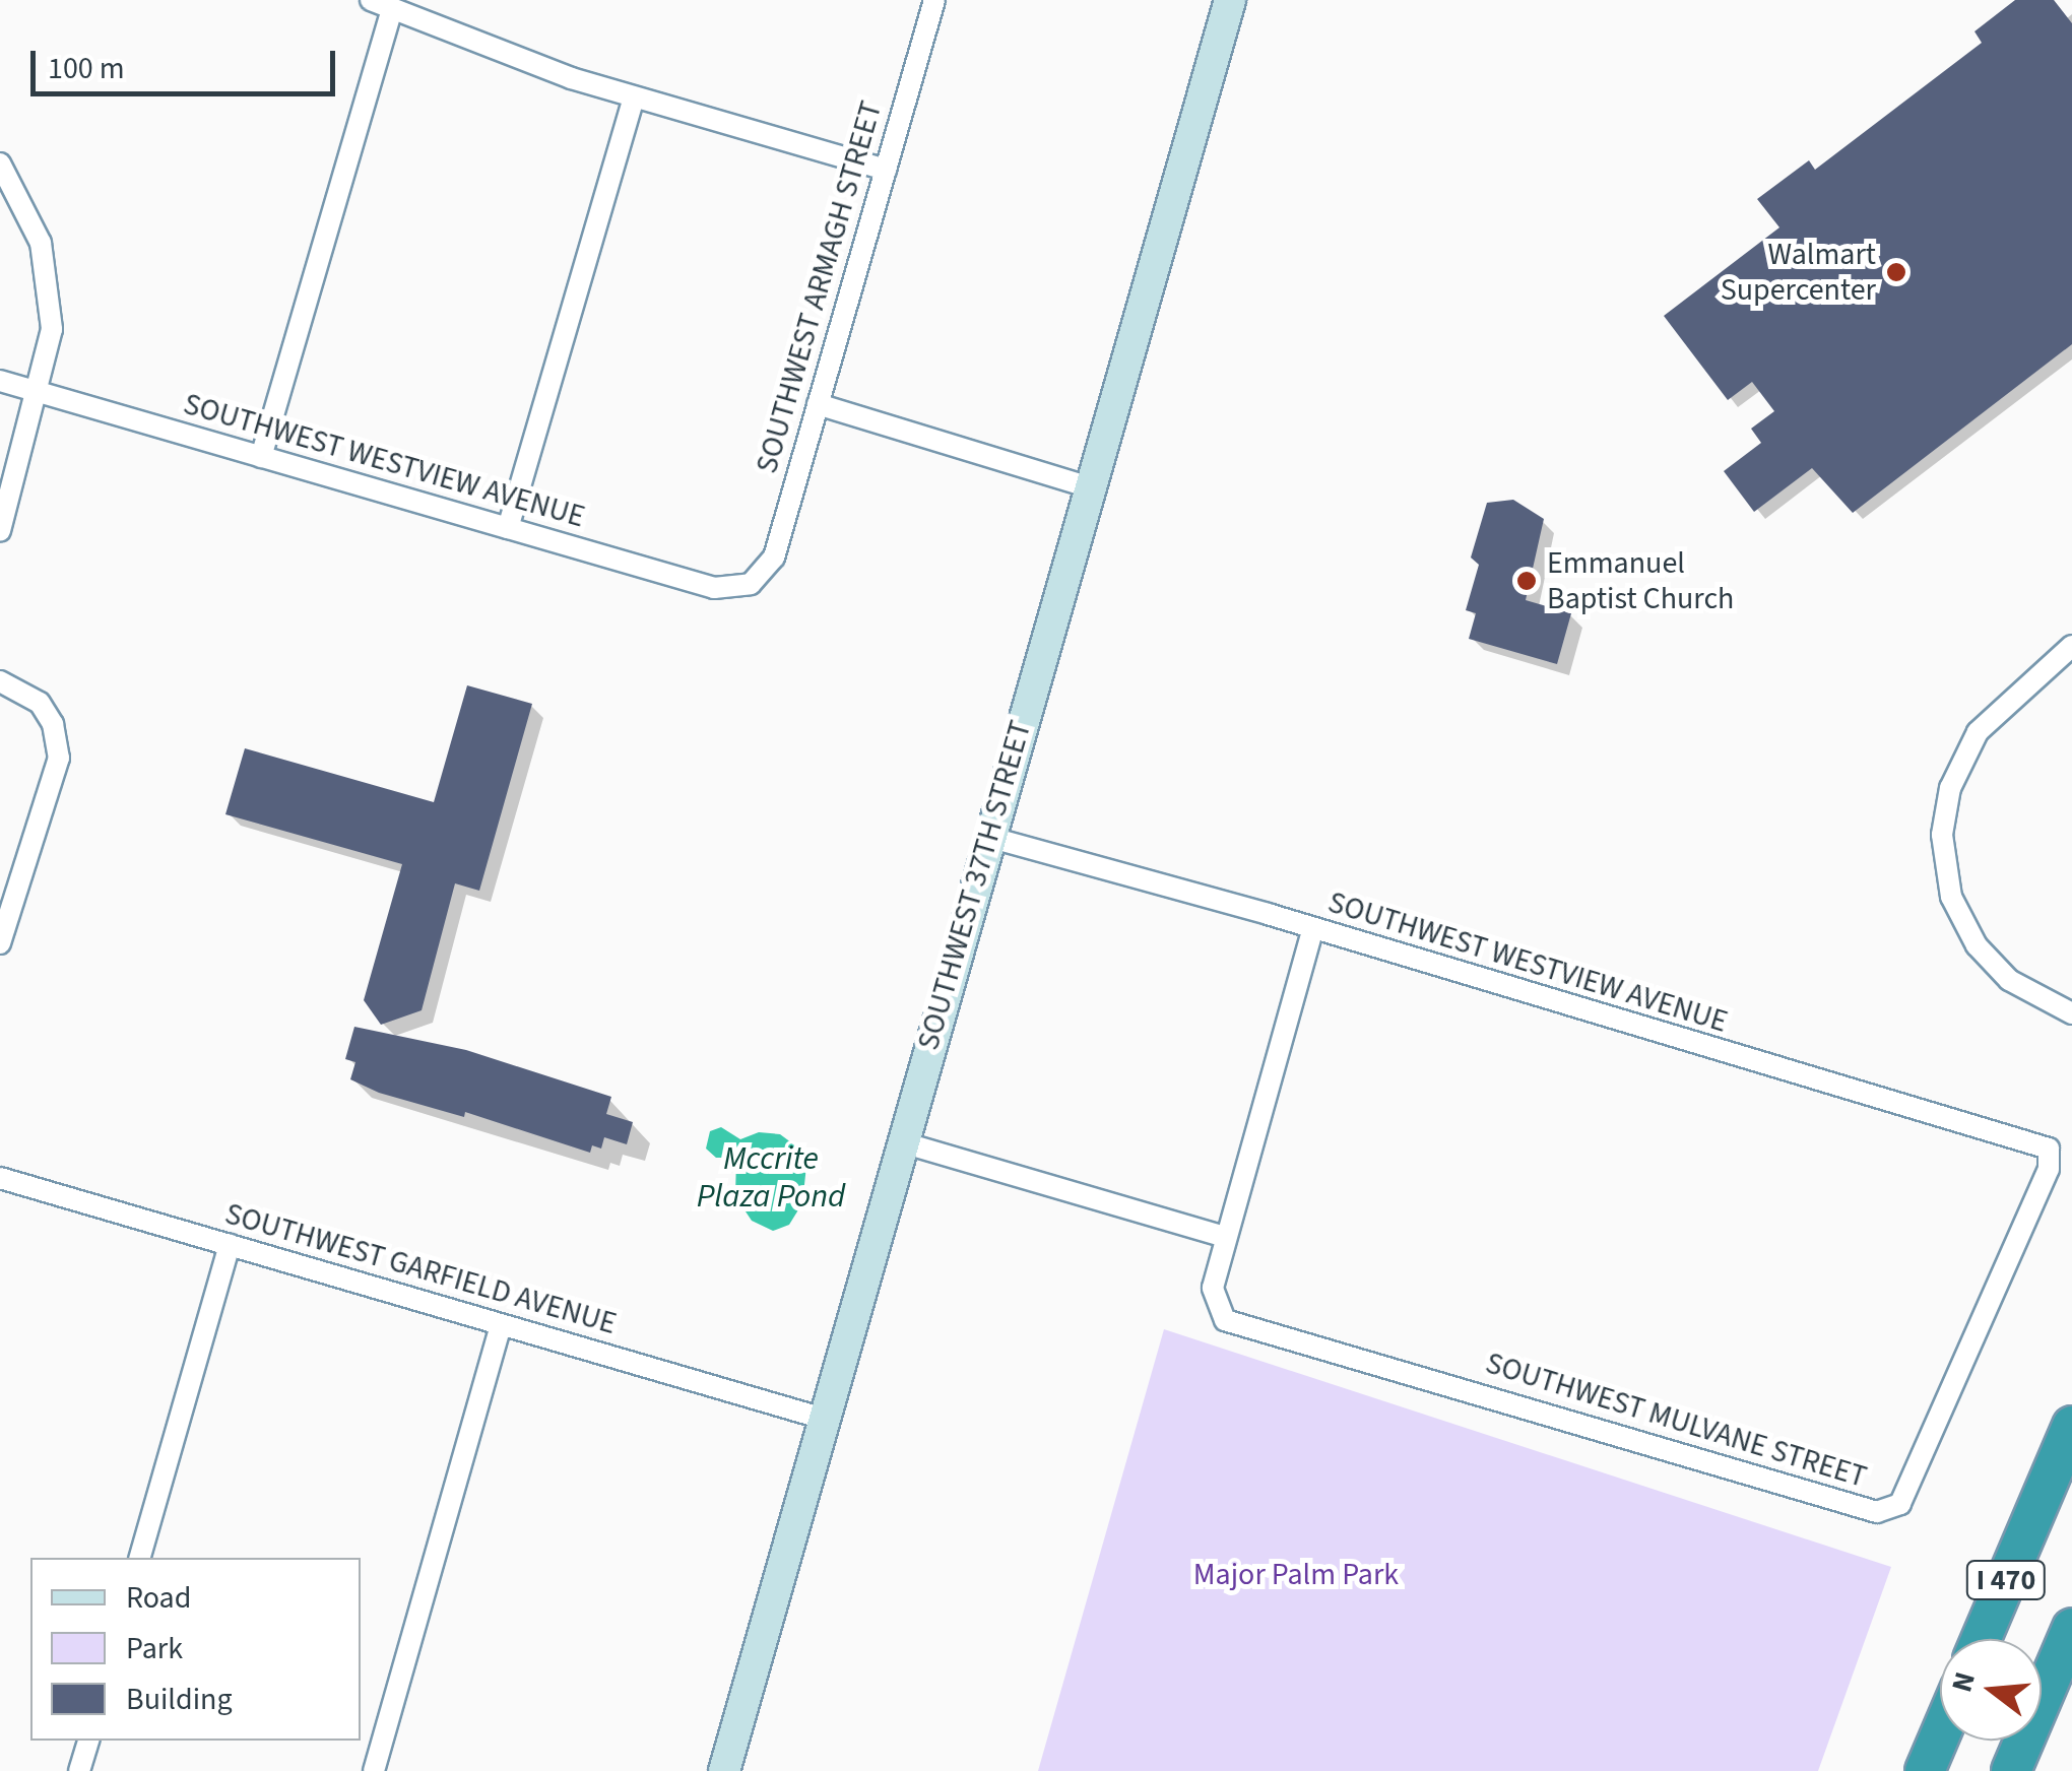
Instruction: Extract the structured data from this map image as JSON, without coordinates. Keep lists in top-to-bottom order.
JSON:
{
  "streets": {
    "highway": ["I 470"],
    "main road": ["SOUTHWEST 37TH STREET"],
    "street": [
      "SOUTHWEST ARMAGH STREET",
      "SOUTHWEST WESTVIEW AVENUE",
      "SOUTHWEST GARFIELD AVENUE",
      "SOUTHWEST MULVANE STREET"
    ]
  },
  "crossings": [
    ["SOUTHWEST ARMAGH STREET", "SOUTHWEST WESTVIEW AVENUE"],
    ["SOUTHWEST WESTVIEW AVENUE", "SOUTHWEST 37TH STREET"],
    ["SOUTHWEST WESTVIEW AVENUE", "SOUTHWEST MULVANE STREET"],
    ["SOUTHWEST 37TH STREET", "SOUTHWEST GARFIELD AVENUE"]
  ],
  "water": ["Mccrite Plaza Pond"],
  "parks": ["Major Palm Park"],
  "places": ["Walmart Supercenter", "Emmanuel Baptist Church"],
  "legend": ["Road", "Park", "Building"],
  "scale_bar": "100 m",
  "north": "left"
}
